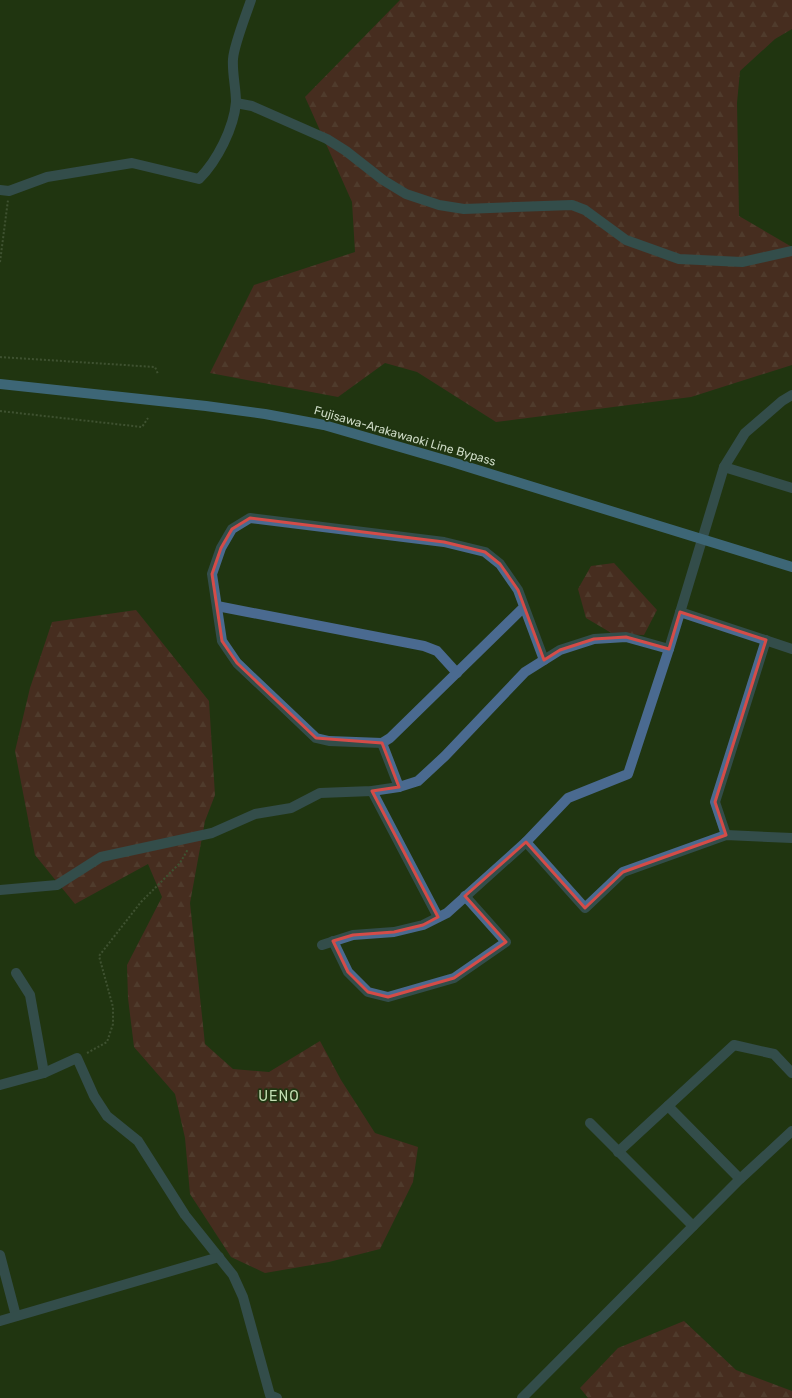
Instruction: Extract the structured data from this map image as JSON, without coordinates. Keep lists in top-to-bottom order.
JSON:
{
  "streets": {
    "main road": ["Fujisawa-Arakawaoki Line Bypass"]
  },
  "districts": ["UENO"]
}
